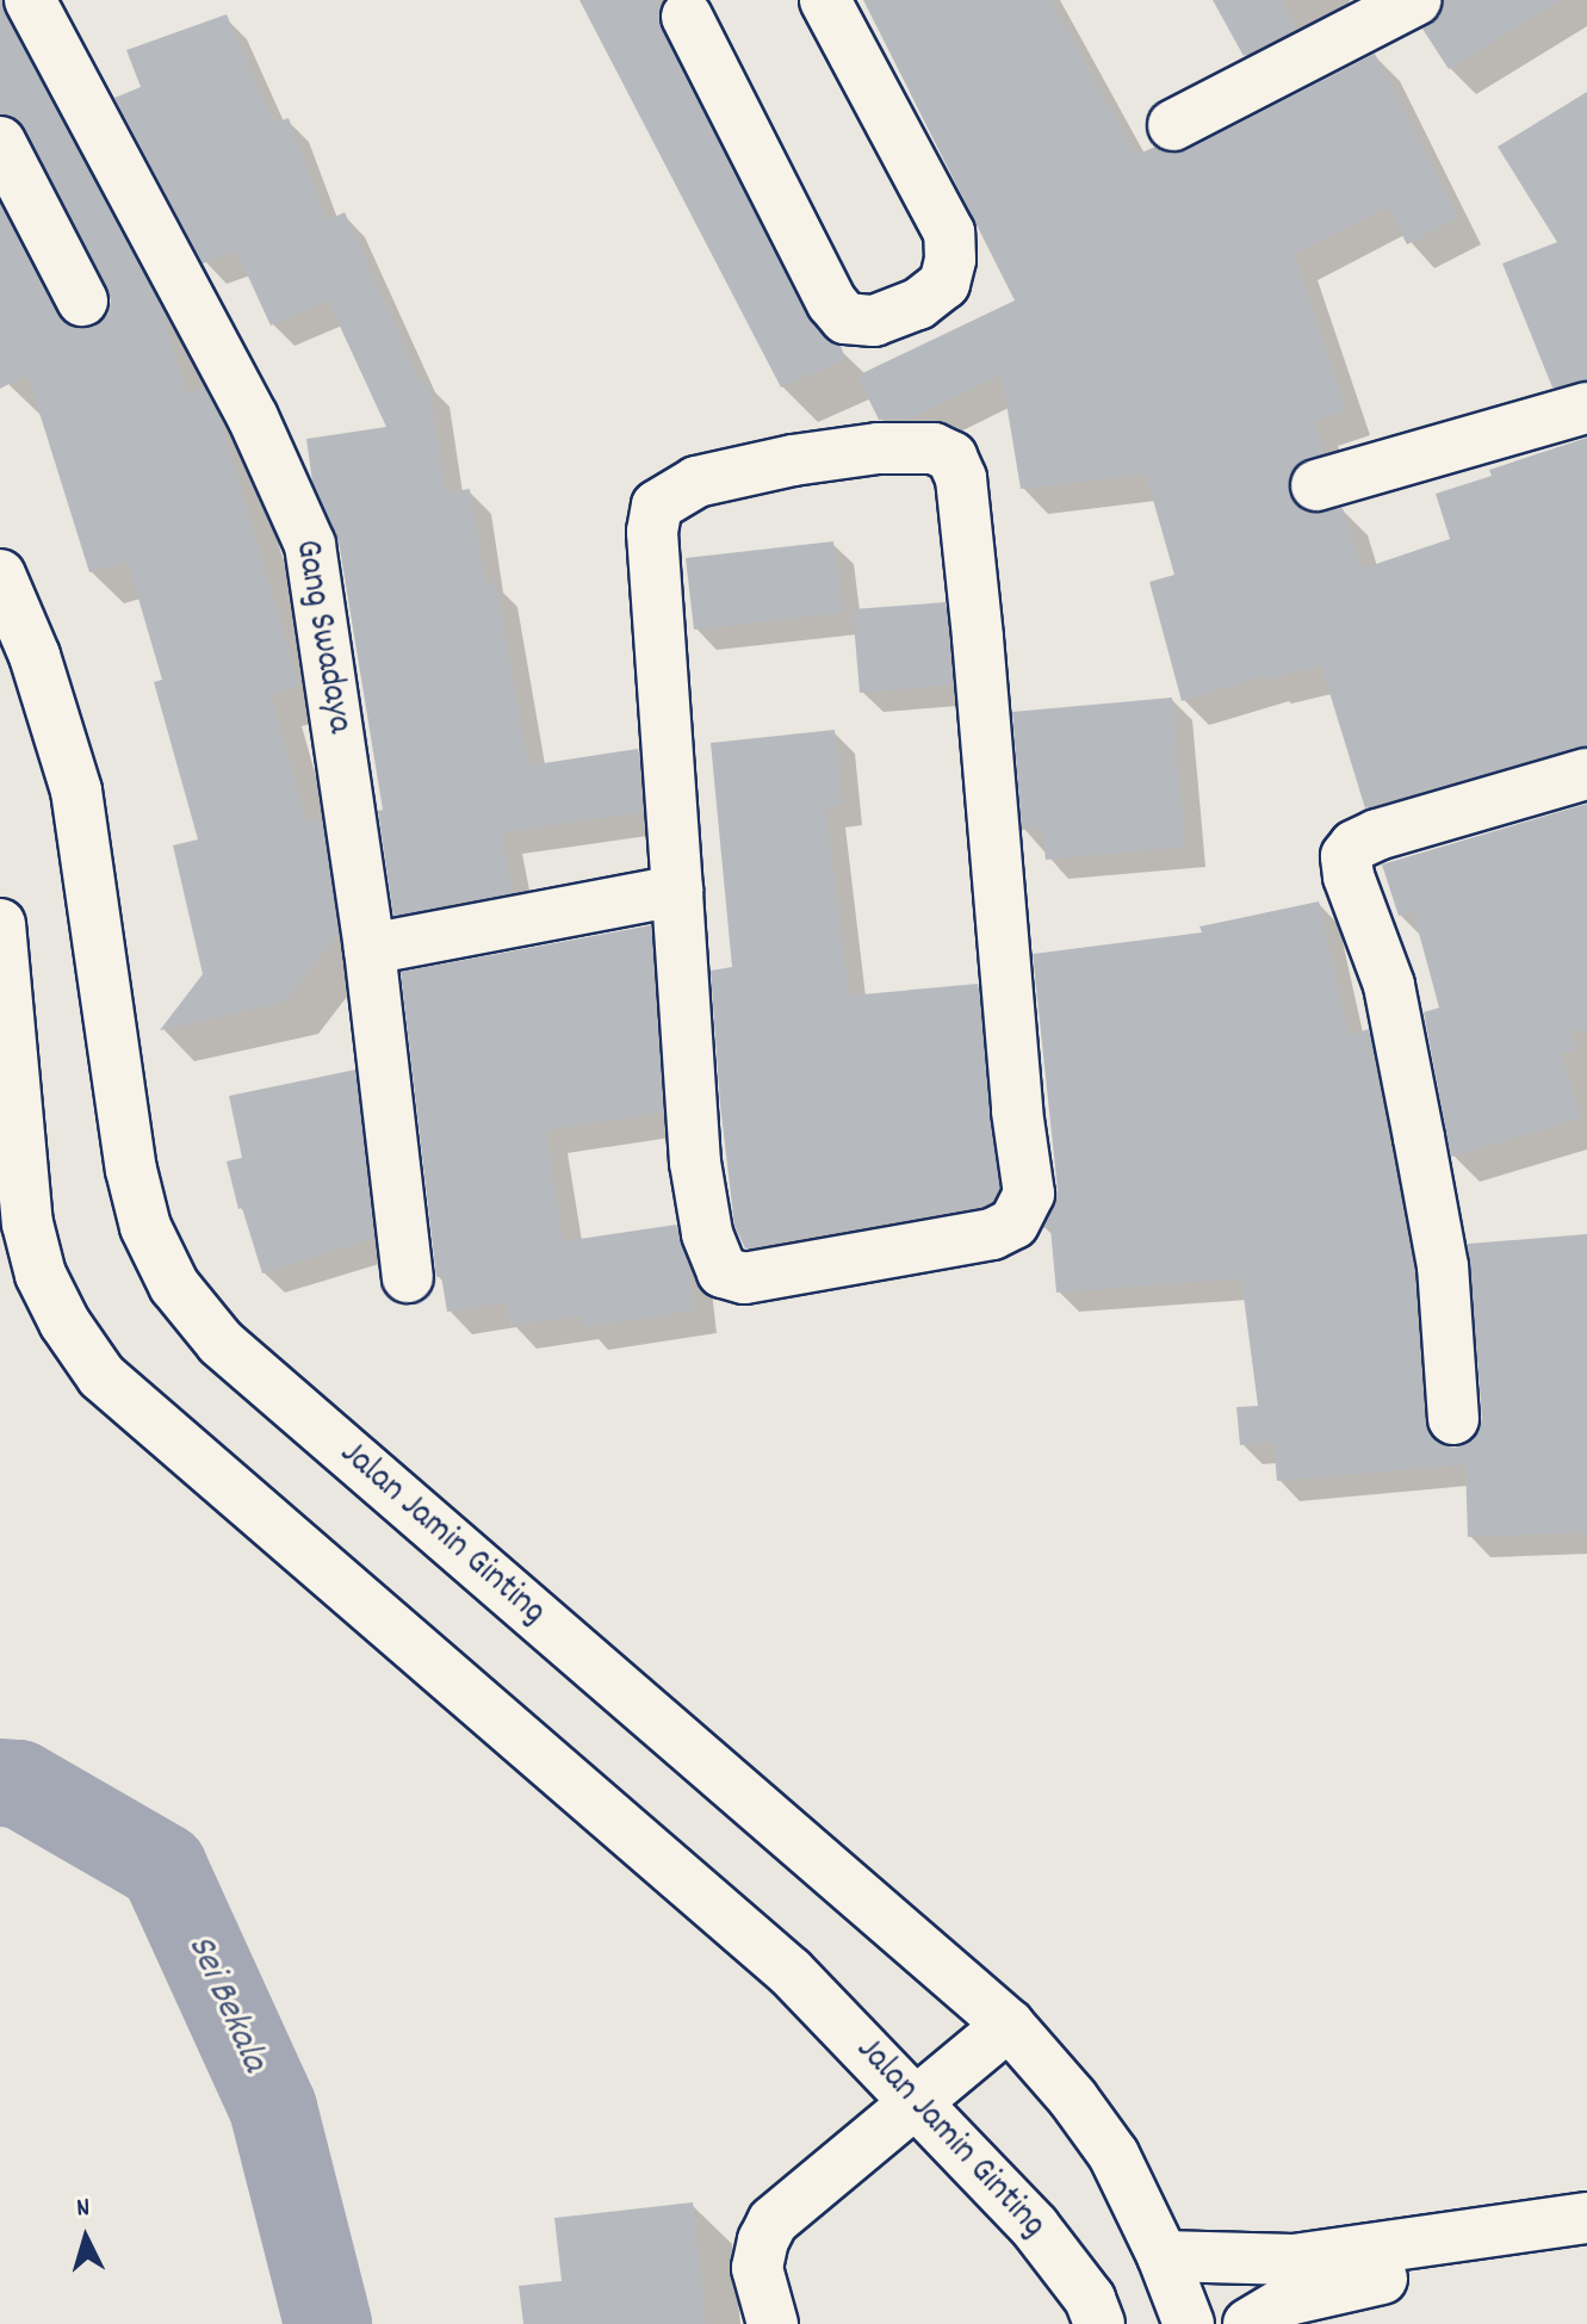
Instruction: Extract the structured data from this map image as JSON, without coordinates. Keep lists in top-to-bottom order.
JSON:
{
  "streets": {
    "street": ["Gang Swadaya", "Jalan Jamin Ginting"]
  },
  "water": ["Sei Bekala"],
  "north": "top"
}
